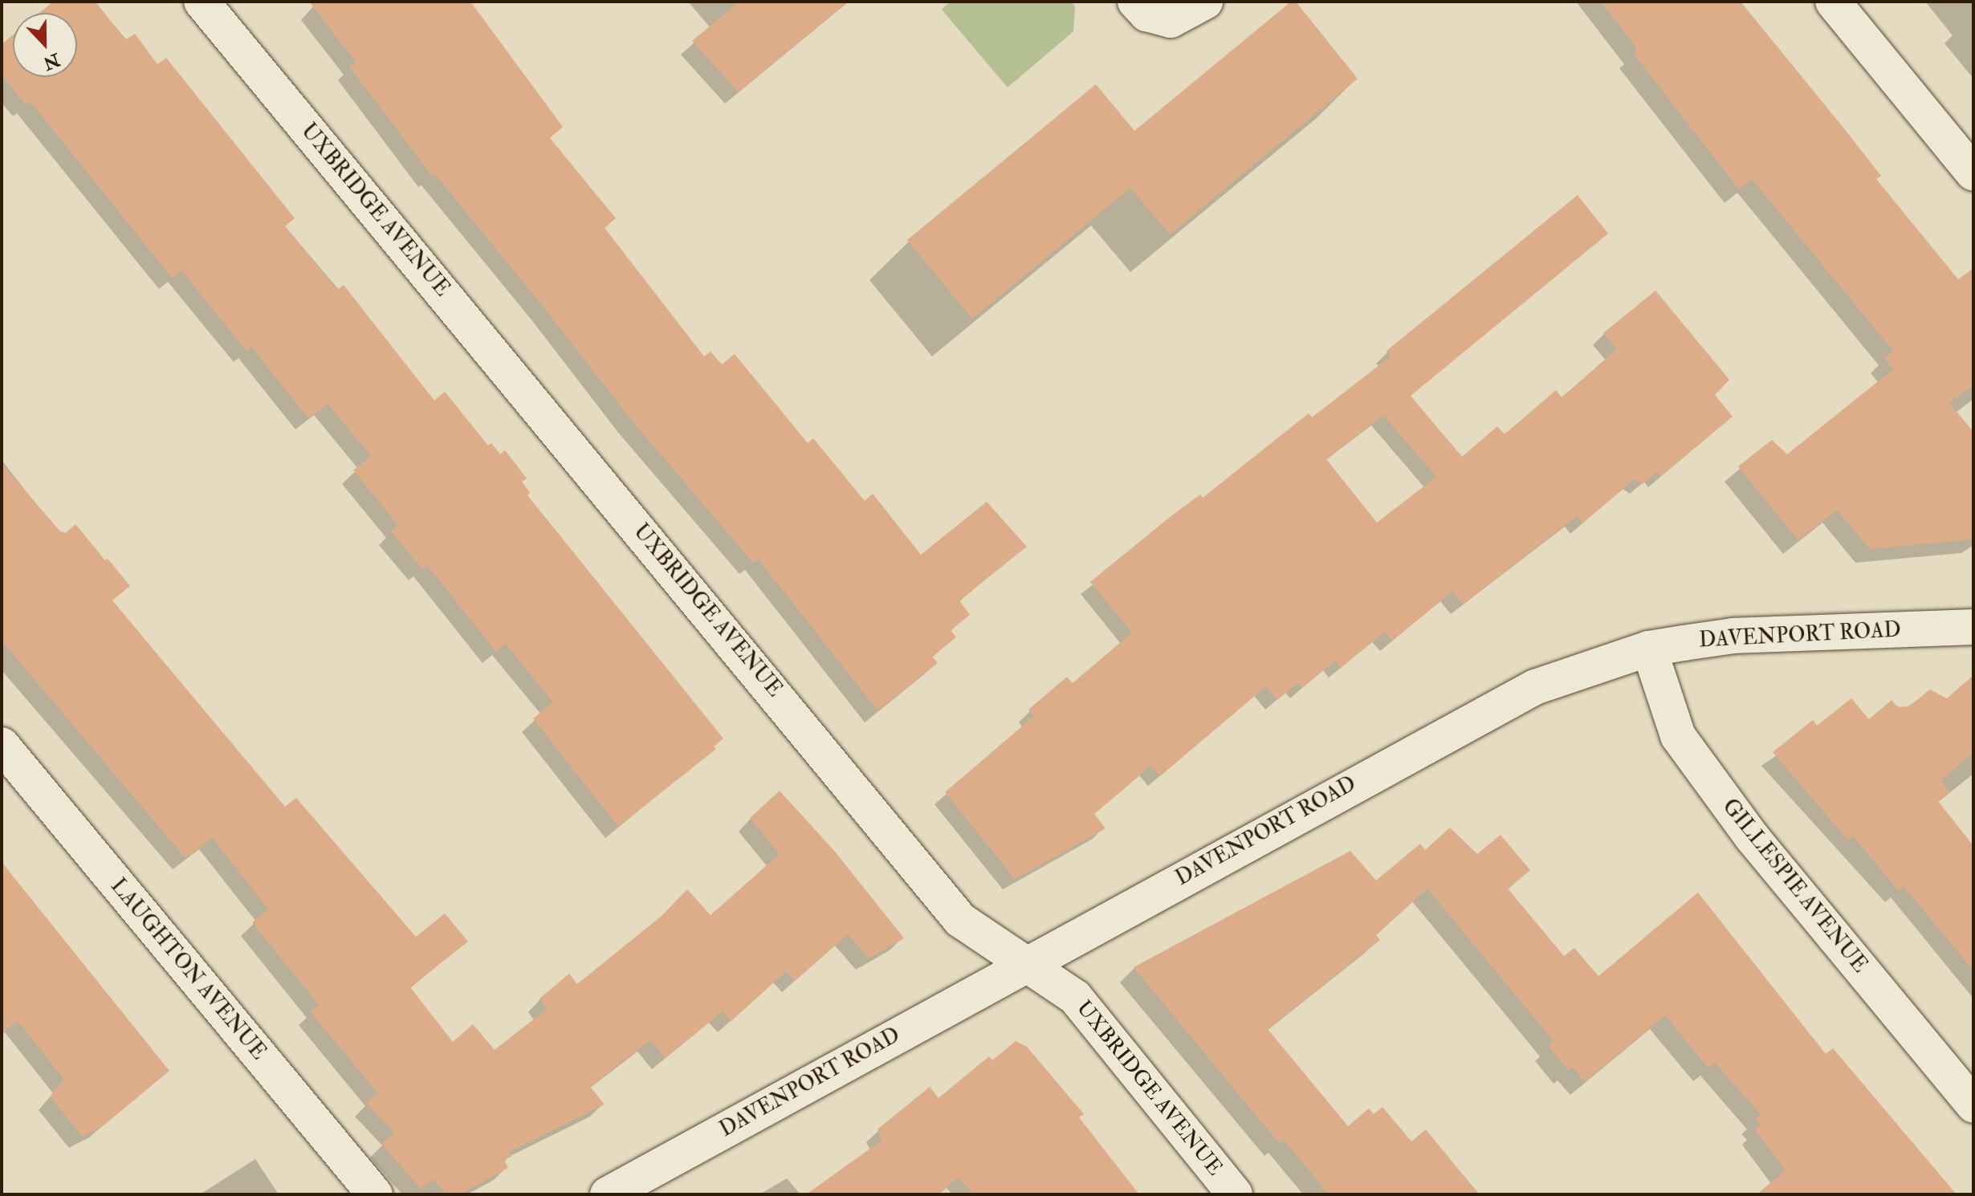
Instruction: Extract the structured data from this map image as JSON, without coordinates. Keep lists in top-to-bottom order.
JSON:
{
  "streets": {
    "street": [
      "UXBRIDGE AVENUE",
      "DAVENPORT ROAD",
      "GILLESPIE AVENUE",
      "LAUGHTON AVENUE"
    ]
  },
  "crossings": [
    ["UXBRIDGE AVENUE", "DAVENPORT ROAD"],
    ["DAVENPORT ROAD", "GILLESPIE AVENUE"]
  ],
  "north": "bottom"
}
